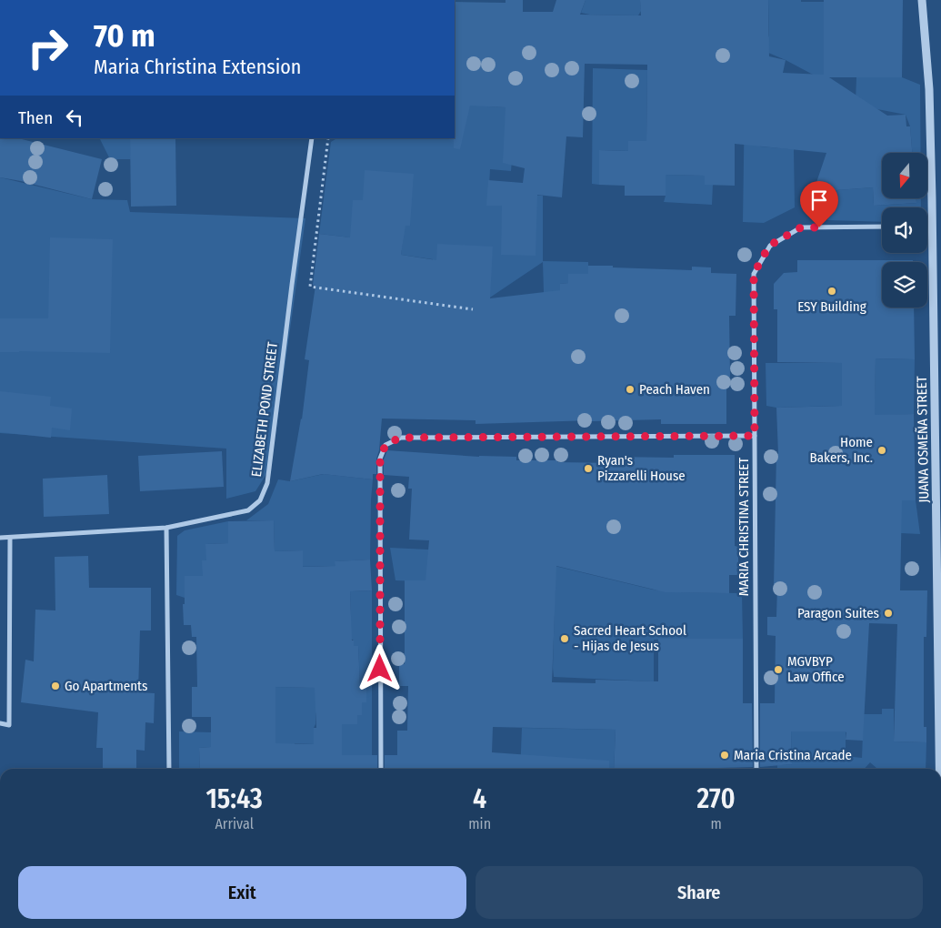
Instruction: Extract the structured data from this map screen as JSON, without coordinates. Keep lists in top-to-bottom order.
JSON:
{
  "streets": {
    "street": ["ELIZABETH POND STREET", "JUANA OSMEÑA STREET", "MARIA CHRISTINA STREET"]
  },
  "places": [
    "ESY Building",
    "Peach Haven",
    "Home Bakers, Inc.",
    "Ryan's Pizzarelli House",
    "Paragon Suites",
    "Sacred Heart School - Hijas de Jesus",
    "MGVBYP Law Office",
    "Go Apartments",
    "Maria Cristina Arcade"
  ],
  "north": "bottom",
  "page": {
    "turn": ["70 m", "Maria Christina Extension"],
    "then": "Then",
    "eta": [
      "15:43",
      "Arrival",
      "4",
      "min",
      "270",
      "m"
    ],
    "buttons": ["Exit", "Share"]
  }
}
